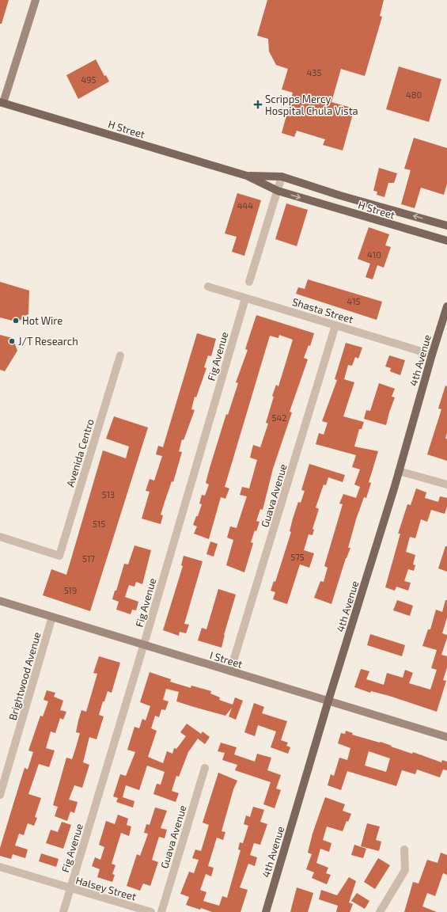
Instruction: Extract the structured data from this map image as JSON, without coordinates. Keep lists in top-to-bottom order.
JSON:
{
  "streets": {
    "main road": ["H Street", "4th Avenue"],
    "street": [
      "Shasta Street",
      "Fig Avenue",
      "Avenida Centro",
      "Guava Avenue",
      "I Street",
      "Brightwood Avenue",
      "Halsey Street"
    ]
  },
  "crossings": [
    ["Shasta Street", "Fig Avenue"],
    ["Shasta Street", "4th Avenue"],
    ["Shasta Street", "Guava Avenue"],
    ["Fig Avenue", "I Street"],
    ["Fig Avenue", "Halsey Street"],
    ["4th Avenue", "I Street"],
    ["Guava Avenue", "I Street"],
    ["I Street", "Brightwood Avenue"]
  ],
  "places": {
    "health": ["Scripps Mercy Hospital Chula Vista"],
    "other": ["Hot Wire", "J/T Research"]
  },
  "house_numbers": [
    "435",
    "495",
    "480",
    "444",
    "410",
    "415",
    "542",
    "513",
    "515",
    "575",
    "517",
    "519"
  ]
}
